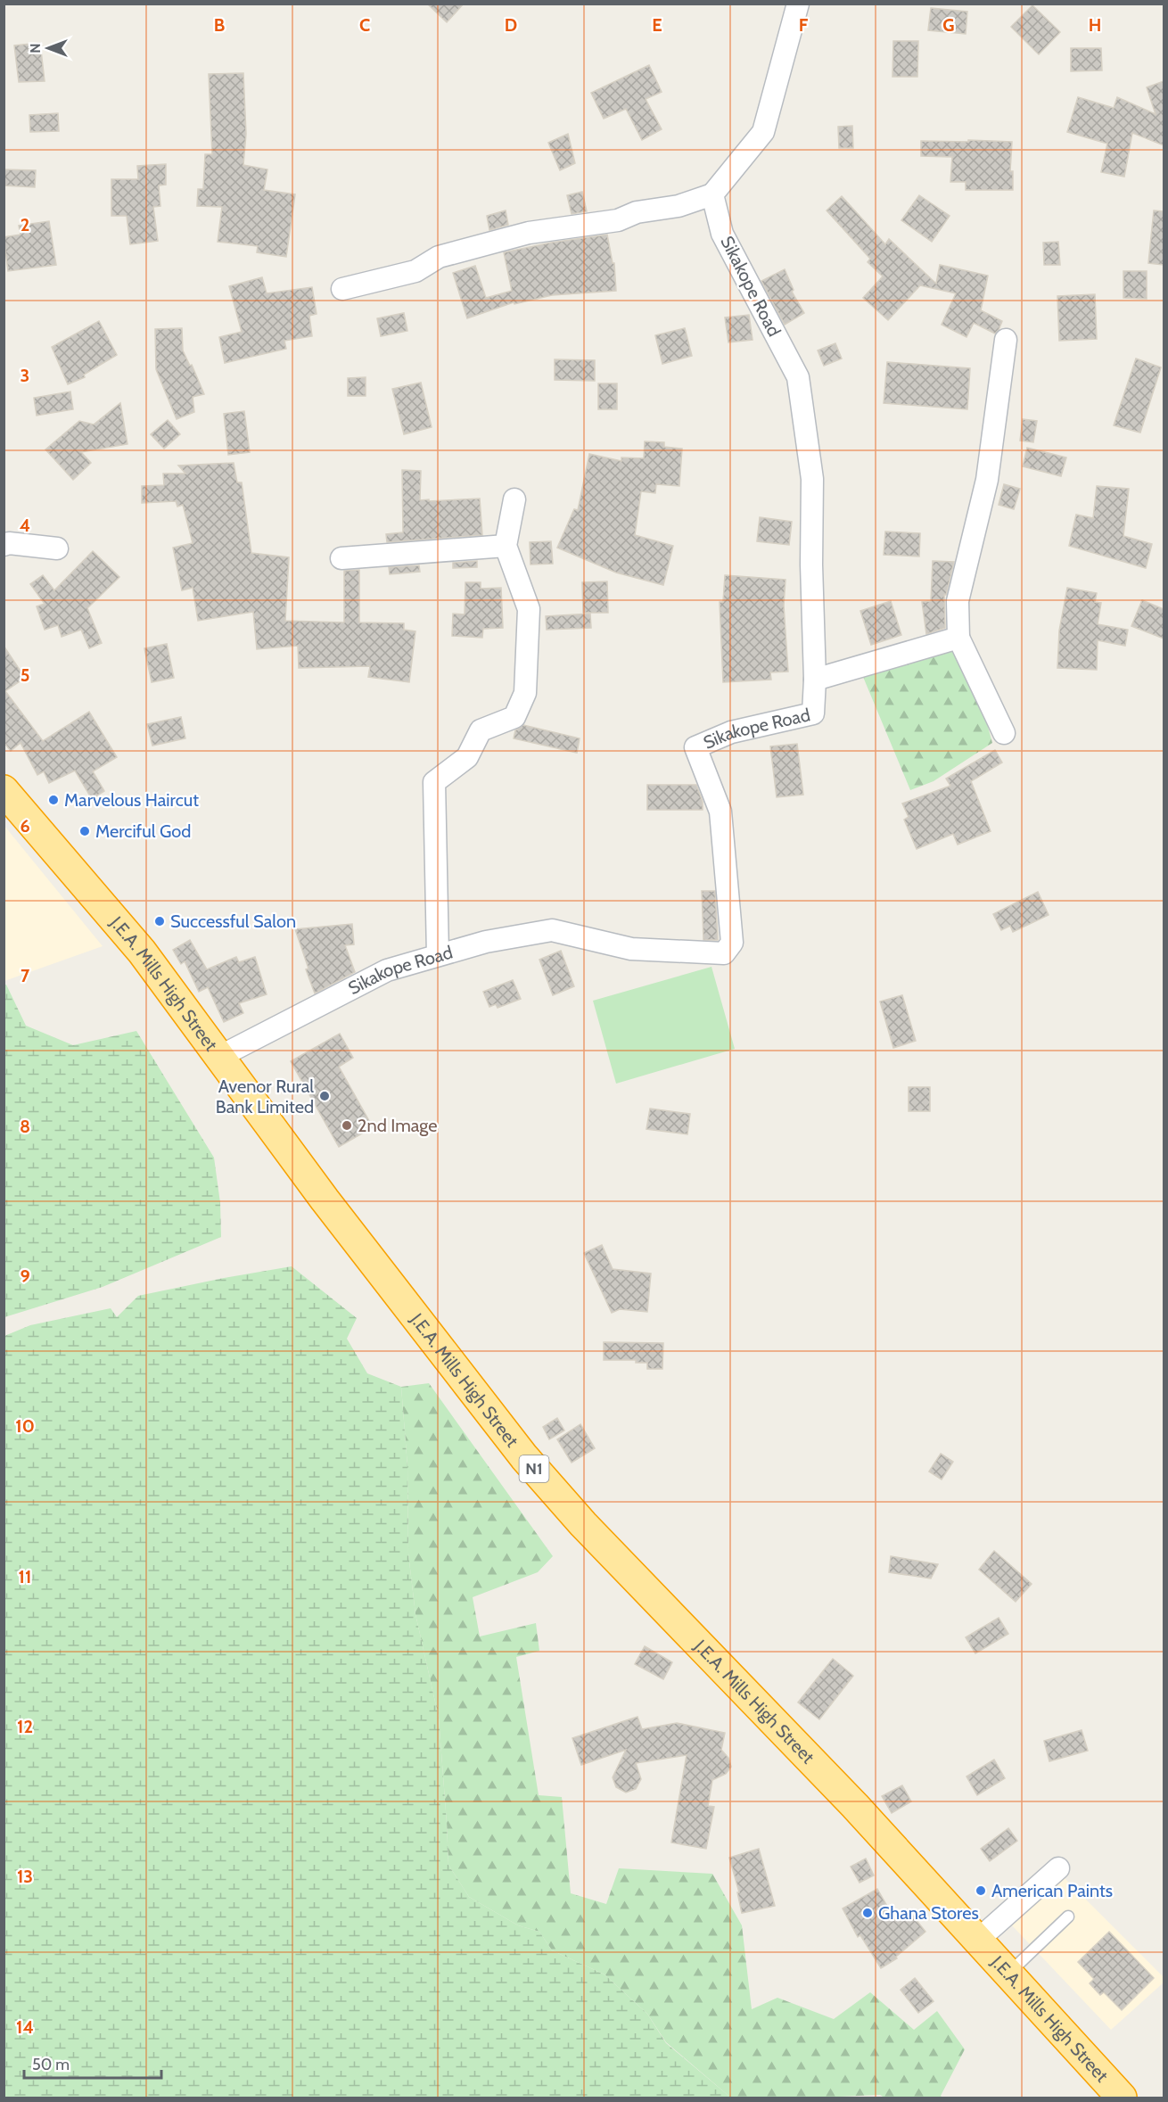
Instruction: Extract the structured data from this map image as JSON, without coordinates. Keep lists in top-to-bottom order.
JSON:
{
  "streets": {
    "highway": ["J.E.A. Mills High Street", "N1"],
    "street": ["Sikakope Road"]
  },
  "crossings": [
    ["Sikakope Road", "J.E.A. Mills High Street"]
  ],
  "places": [
    "Marvelous Haircut",
    "Merciful God",
    "Successful Salon",
    "Avenor Rural Bank Limited",
    "2nd Image",
    "American Paints",
    "Ghana Stores"
  ],
  "scale_bar": "50 m",
  "north": "left",
  "grid": {
    "columns": [
      "B",
      "C",
      "D",
      "E",
      "F",
      "G",
      "H"
    ],
    "rows": [
      "2",
      "3",
      "4",
      "5",
      "6",
      "7",
      "8",
      "9",
      "10",
      "11",
      "12",
      "13",
      "14"
    ]
  }
}
